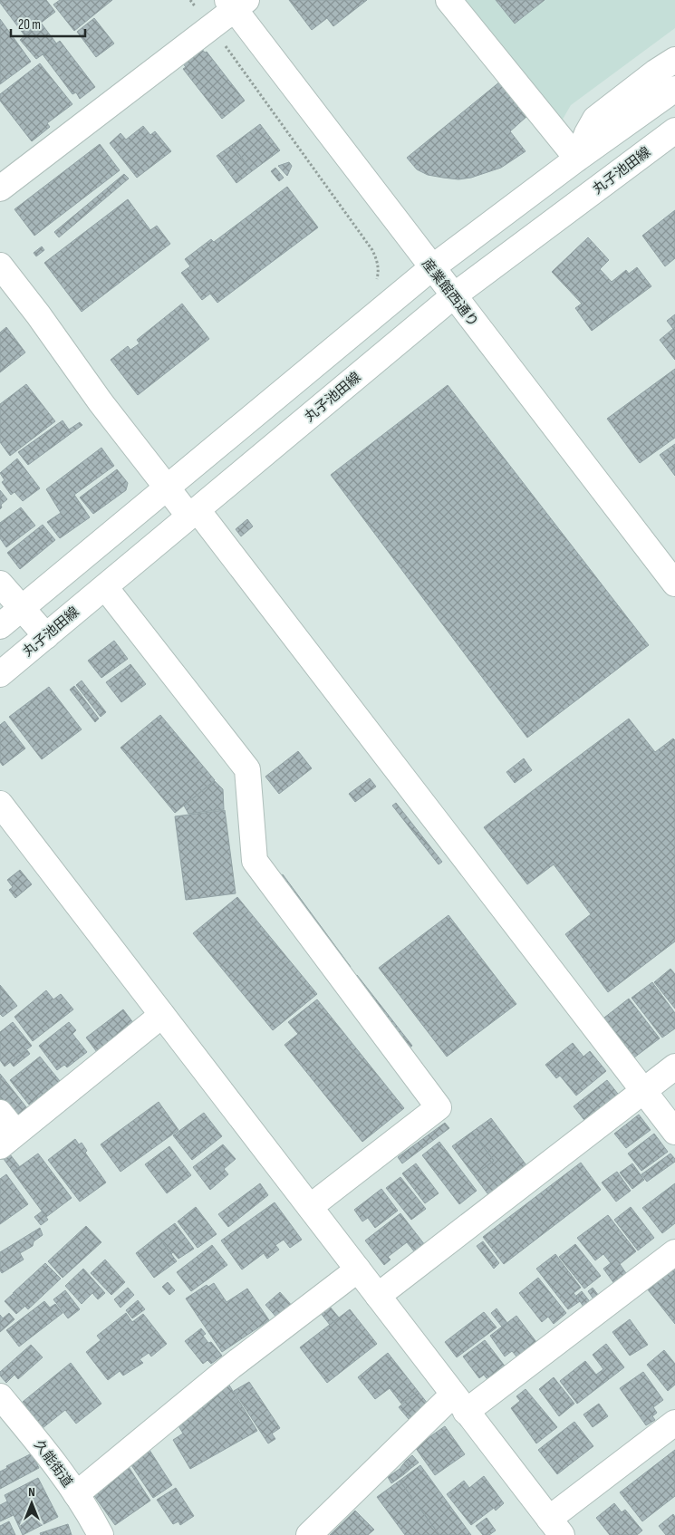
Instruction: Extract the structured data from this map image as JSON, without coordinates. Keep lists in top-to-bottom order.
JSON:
{
  "streets": {
    "street": ["丸子池田線", "産業館西通り", "久能街道"]
  },
  "crossings": [
    ["丸子池田線", "産業館西通り"]
  ],
  "scale_bar": "20 m",
  "north": "top"
}
